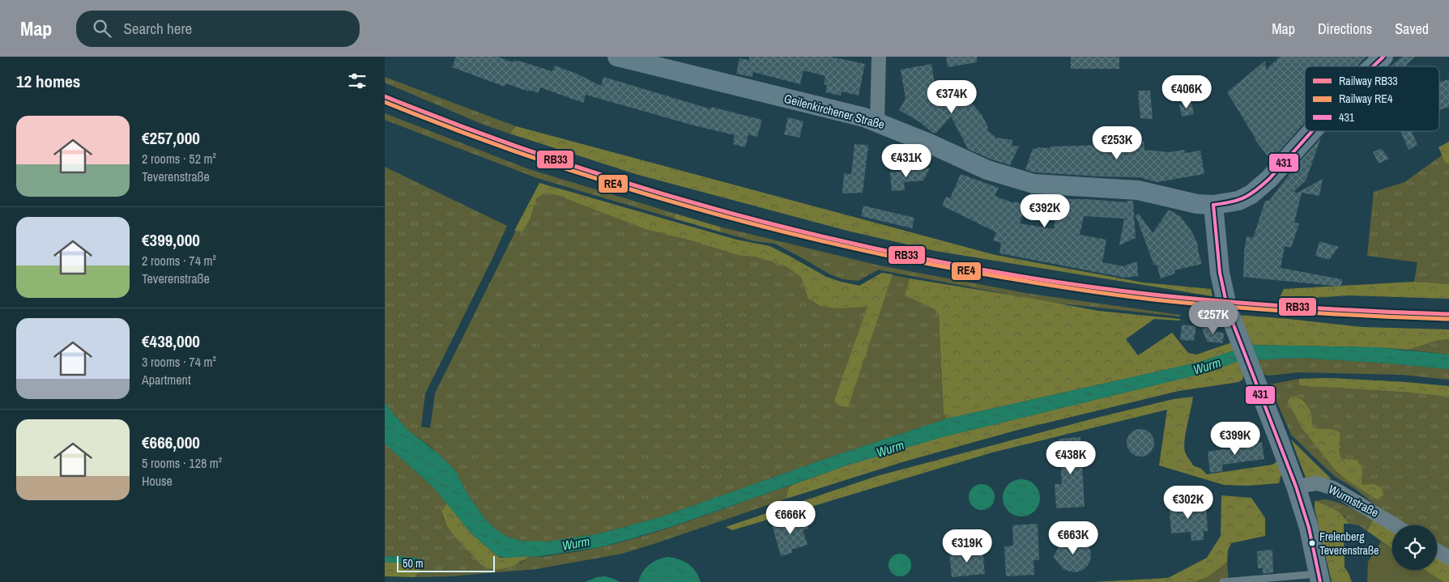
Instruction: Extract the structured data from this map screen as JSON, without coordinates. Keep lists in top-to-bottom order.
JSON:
{
  "streets": {
    "main road": ["Geilenkirchener Straße"],
    "street": ["Wurmstraße"]
  },
  "water": ["Wurm"],
  "places": ["Frelenberg Teverenstraße"],
  "lines": ["transit line 431", "rail line RB33", "rail line RE4"],
  "legend": ["Railway RB33", "Railway RE4", "431"],
  "scale_bar": "50 m",
  "page": {
    "header": "Map",
    "search": "Search here",
    "nav": ["Map", "Directions", "Saved"],
    "heading": "12 homes",
    "price": [
      "€406K",
      "€374K",
      "€253K",
      "€431K",
      "€392K",
      "€257K",
      "€399K",
      "€438K",
      "€302K",
      "€666K",
      "€663K",
      "€319K"
    ],
    "list": [
      {
        "name": "€257,000",
        "note": "2 rooms · 52 m² · Teverenstraße"
      },
      {
        "name": "€399,000",
        "note": "2 rooms · 74 m² · Teverenstraße"
      },
      {
        "name": "€438,000",
        "note": "3 rooms · 74 m² · Apartment"
      },
      {
        "name": "€666,000",
        "note": "5 rooms · 128 m² · House"
      }
    ],
    "scale": "50 m"
  }
}
